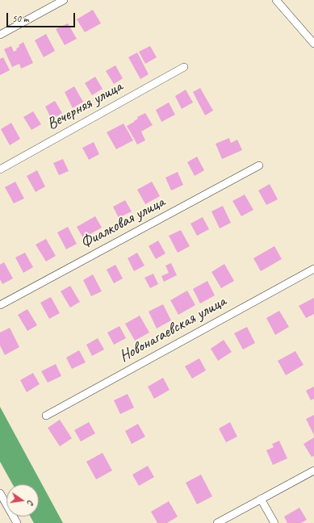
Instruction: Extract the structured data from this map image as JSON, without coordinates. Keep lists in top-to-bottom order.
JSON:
{
  "streets": {
    "street": ["Вечерняя улица", "Фиалковая улица", "Новонагаевская улица"]
  },
  "scale_bar": "50 m",
  "north": "right"
}
